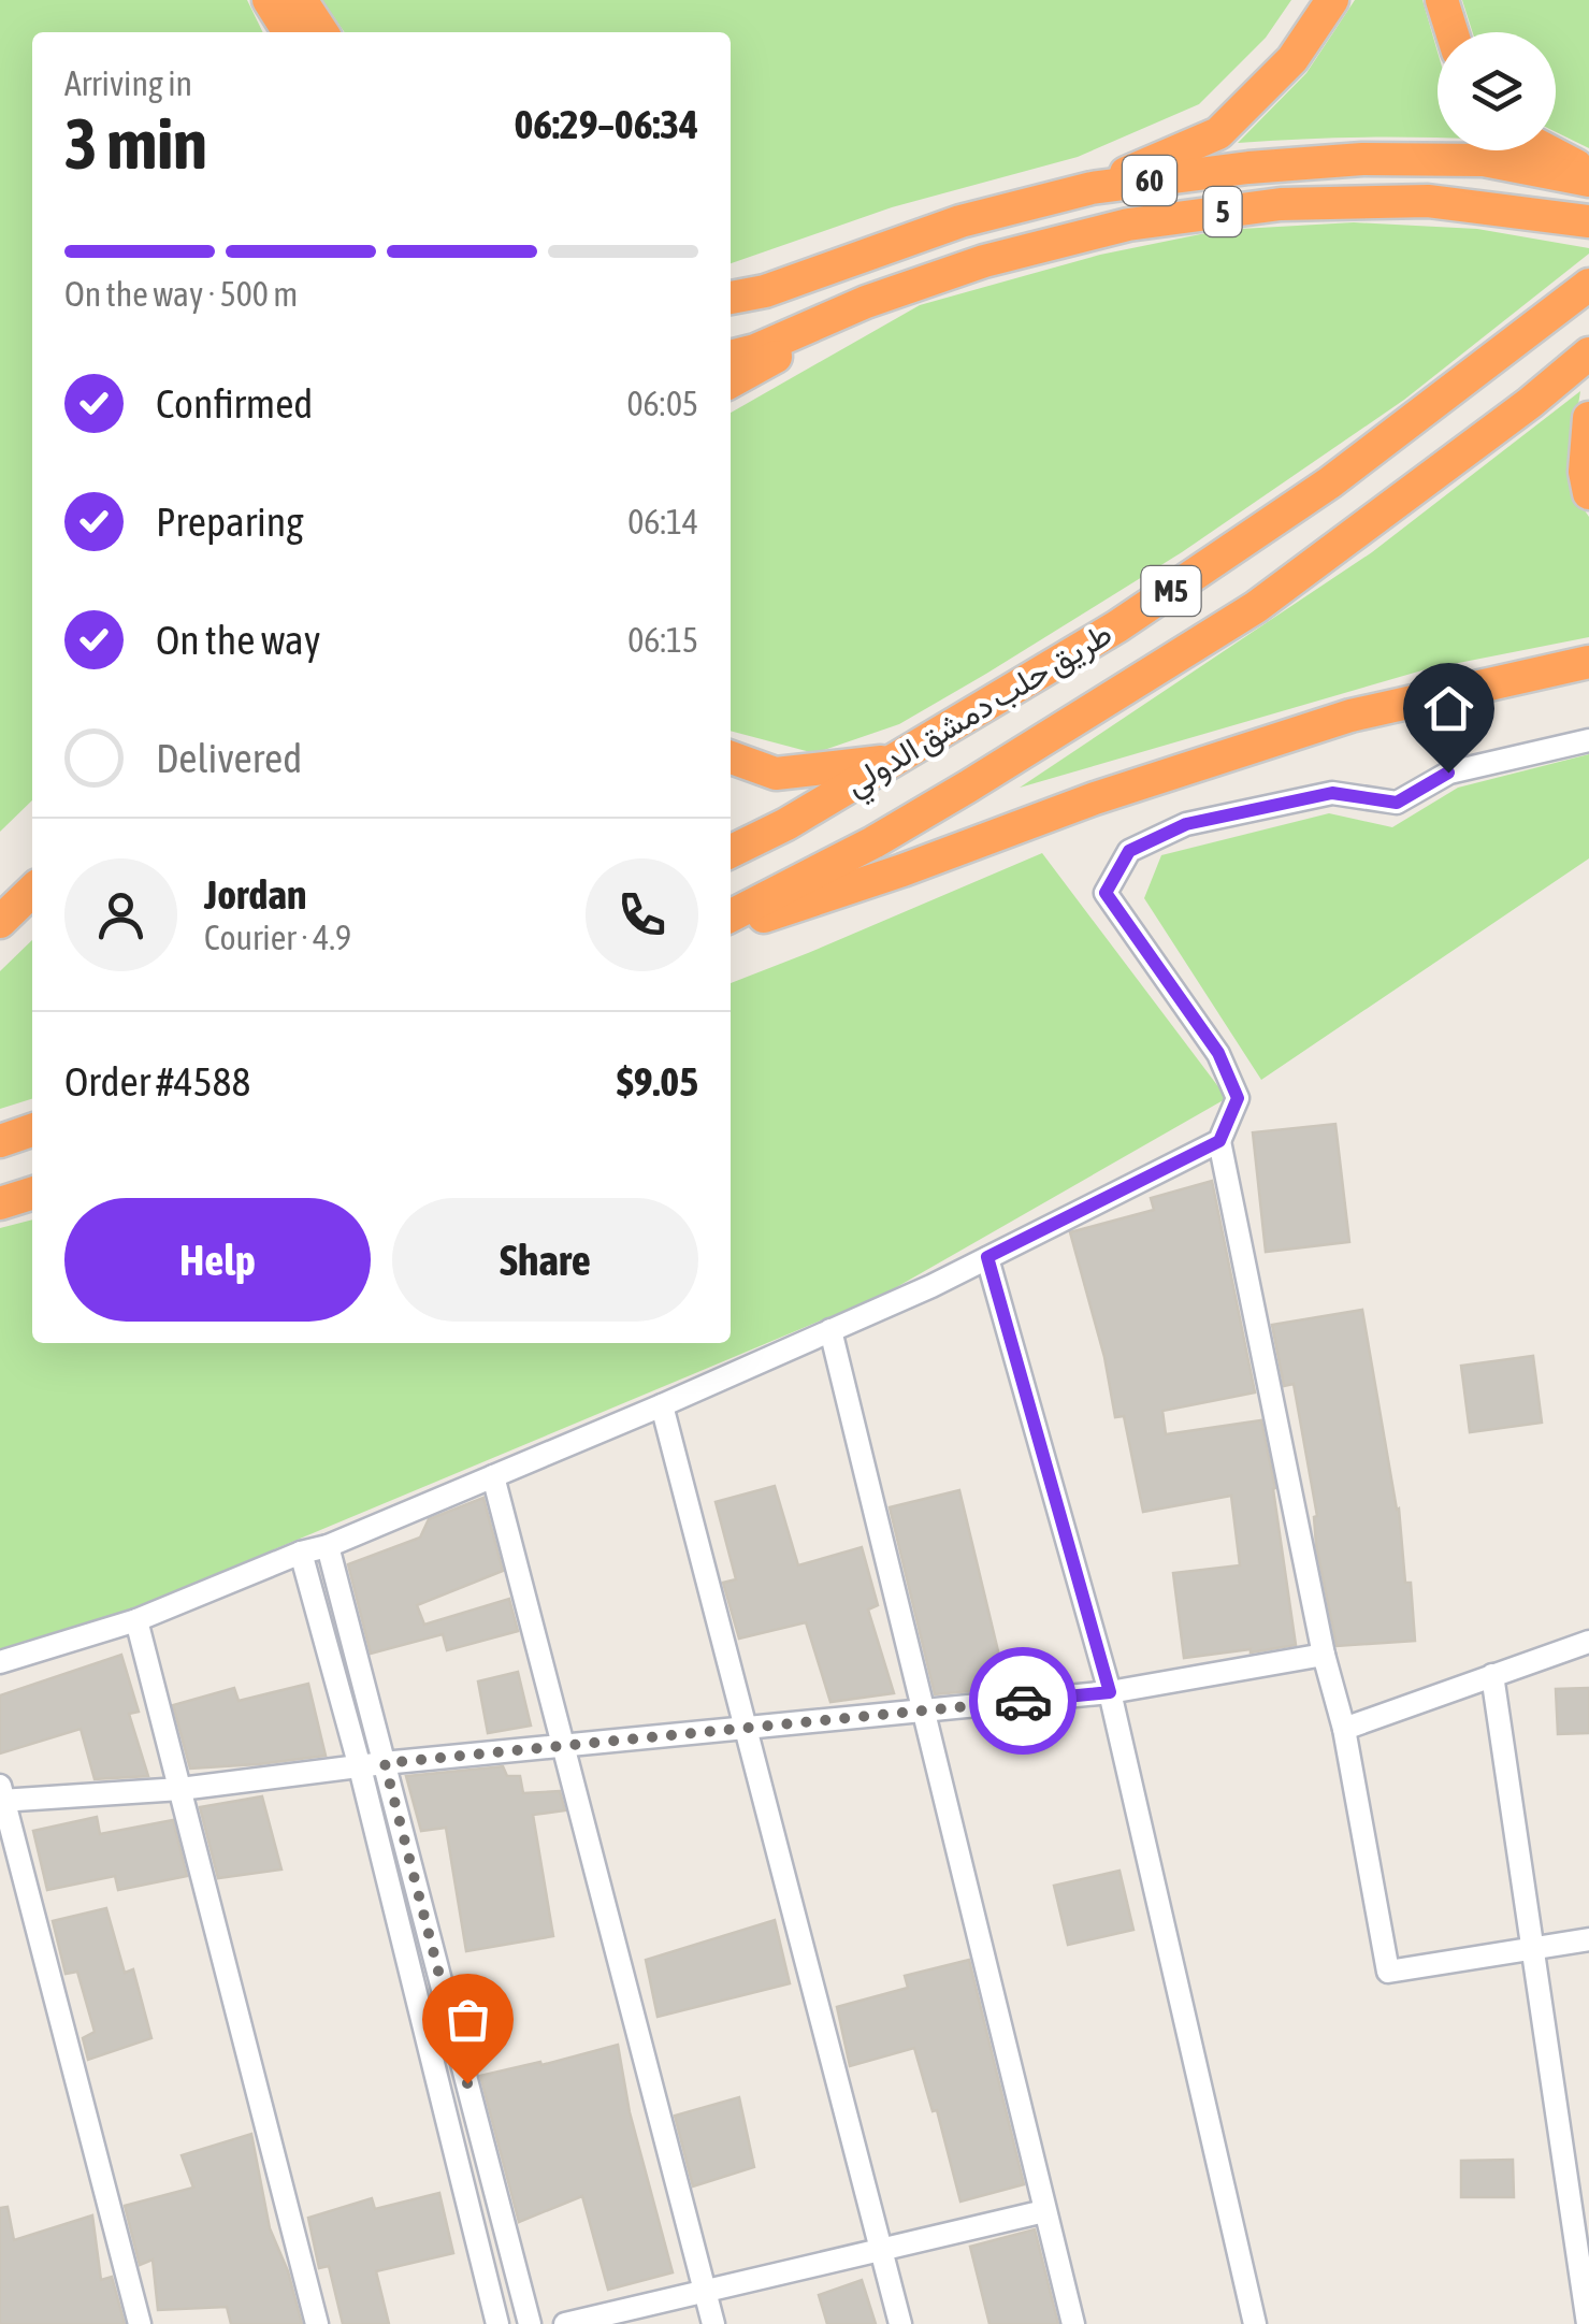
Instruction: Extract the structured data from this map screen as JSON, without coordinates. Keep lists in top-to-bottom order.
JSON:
{
  "streets": {
    "highway": [
      "60",
      "5",
      "M5",
      "طريق حلب دمشق الدولي"
    ]
  },
  "page": {
    "heading": ["3 min", "Arriving in", "06:29–06:34"],
    "panel": [
      "Jordan",
      "Courier · 4.9",
      "Order #4588",
      "$9.05"
    ],
    "bar": "On the way · 500 m",
    "list": [
      ["Confirmed", "06:05"],
      ["Preparing", "06:14"],
      ["On the way", "06:15"],
      "Delivered"
    ],
    "buttons": ["Help", "Share"]
  }
}
